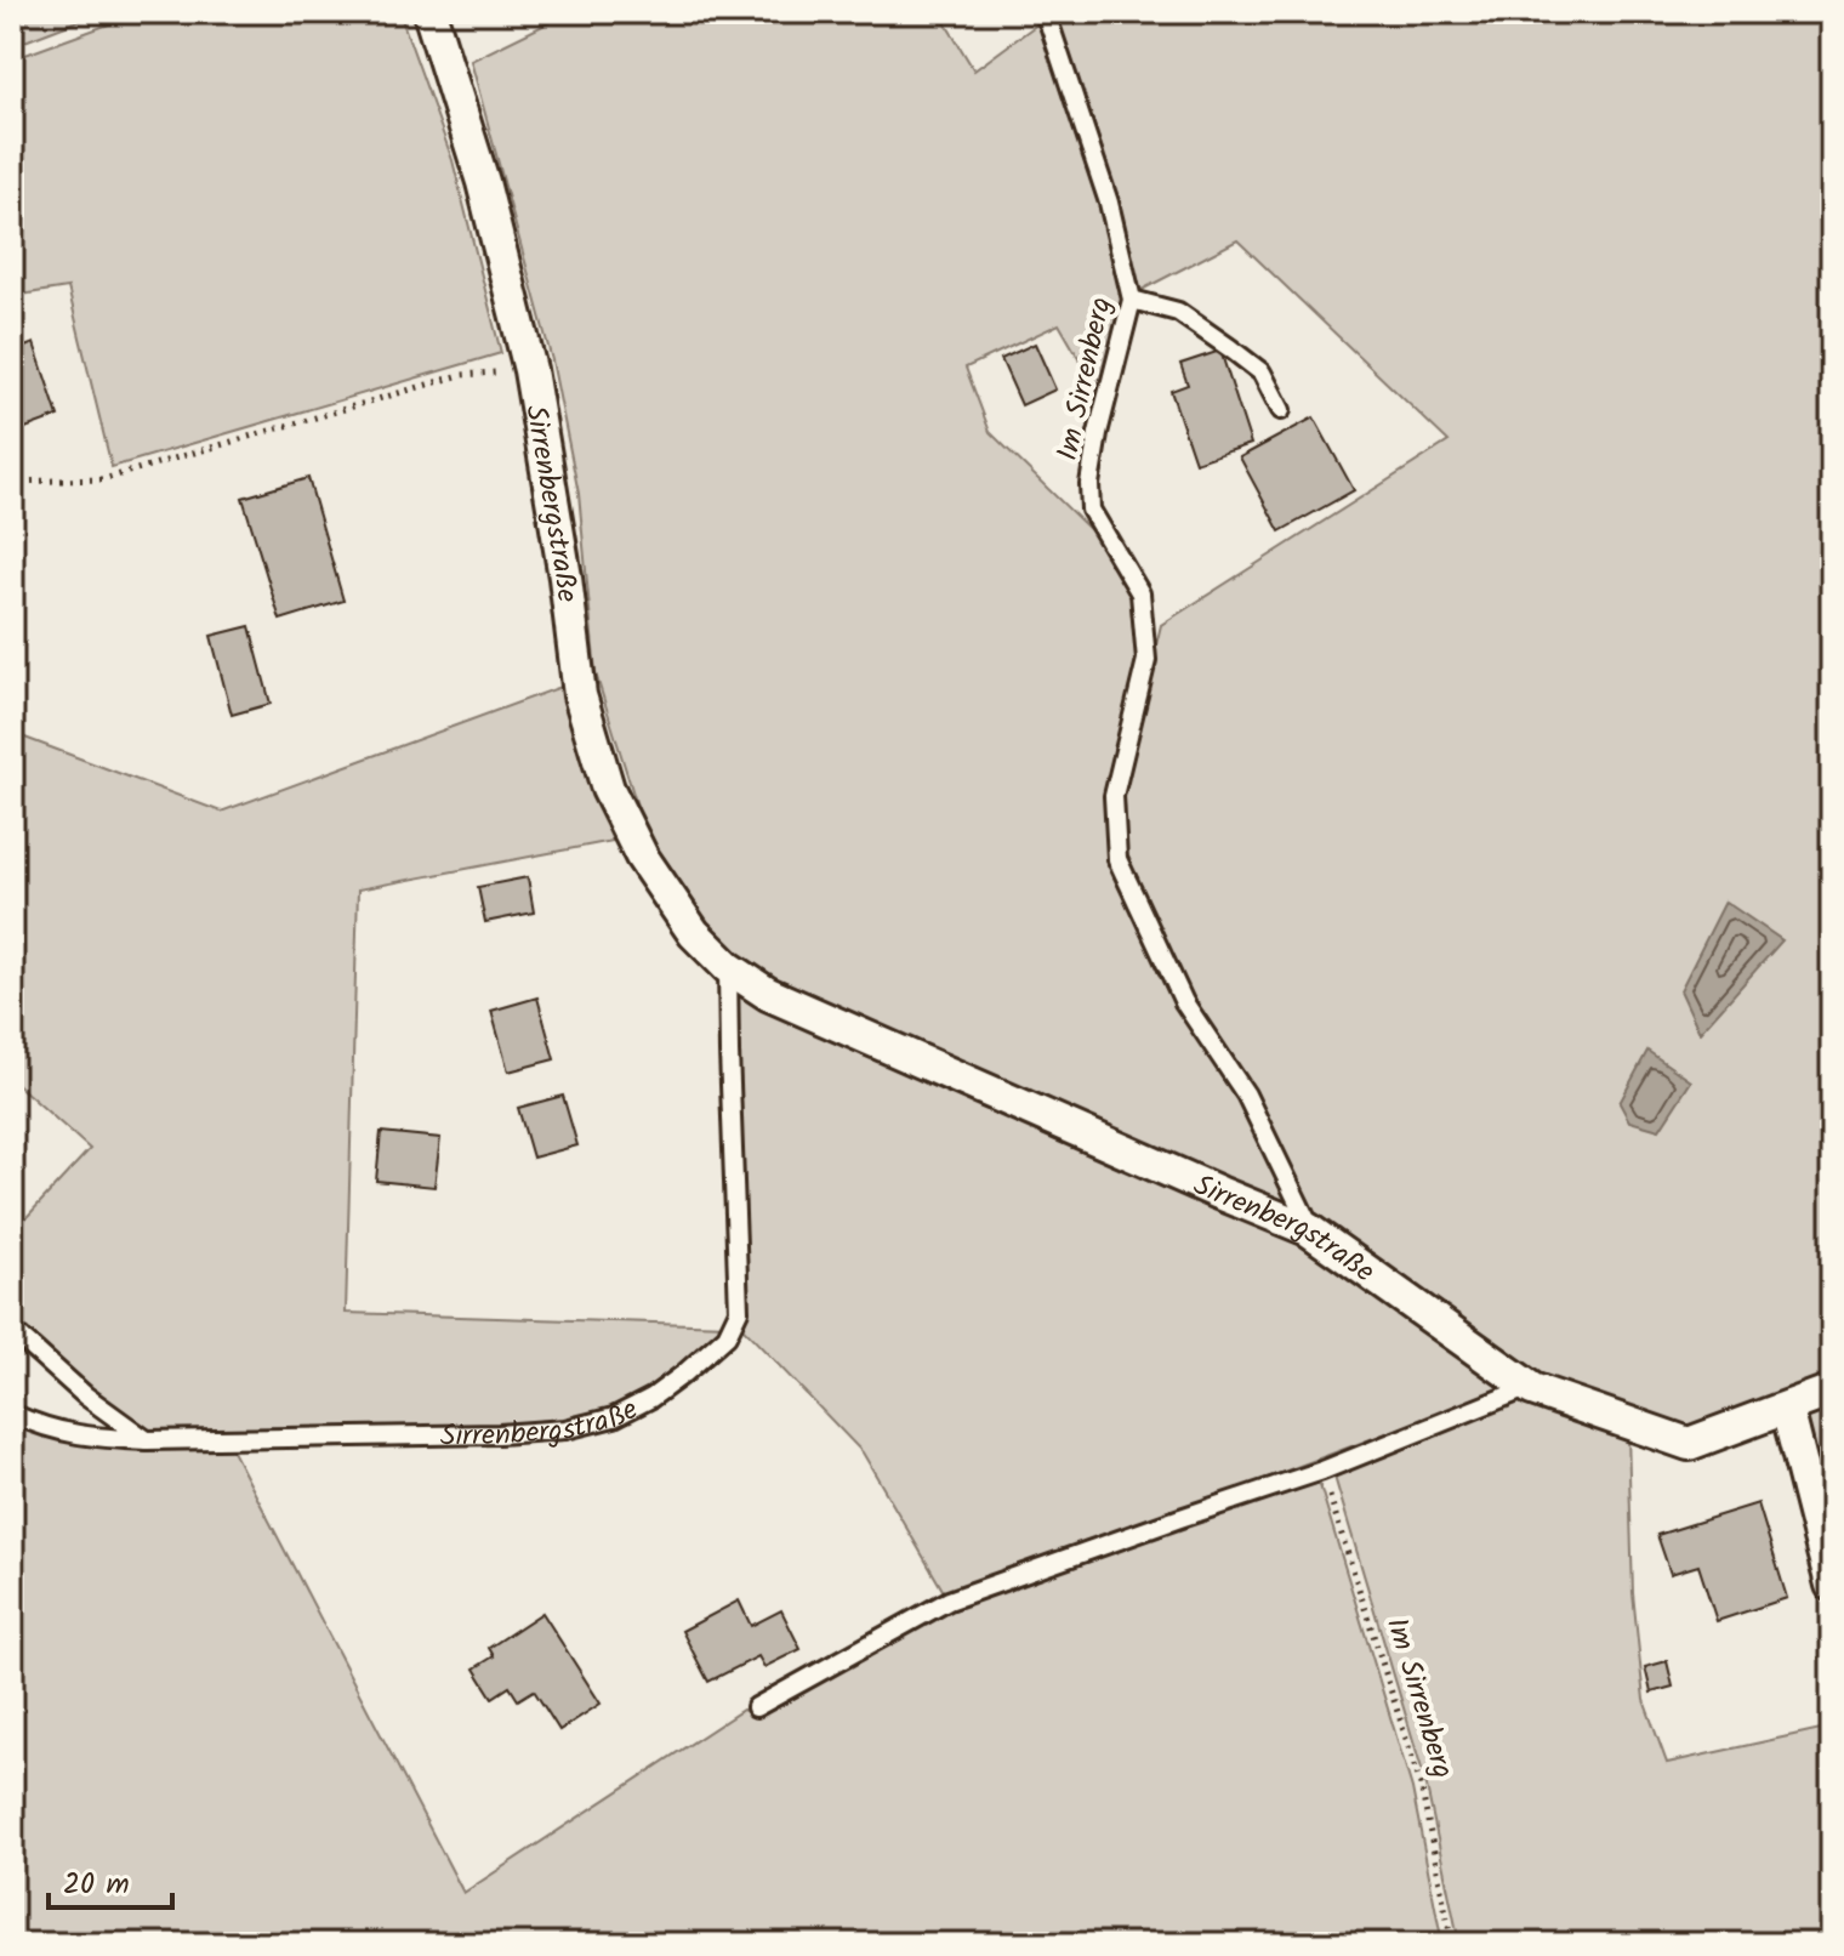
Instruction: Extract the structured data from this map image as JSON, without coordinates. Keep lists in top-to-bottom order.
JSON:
{
  "streets": {
    "street": ["Sirrenbergstraße"],
    "lane": ["Im Sirrenberg"]
  },
  "crossings": [
    ["Im Sirrenberg", "Sirrenbergstraße"]
  ],
  "scale_bar": "20 m"
}
